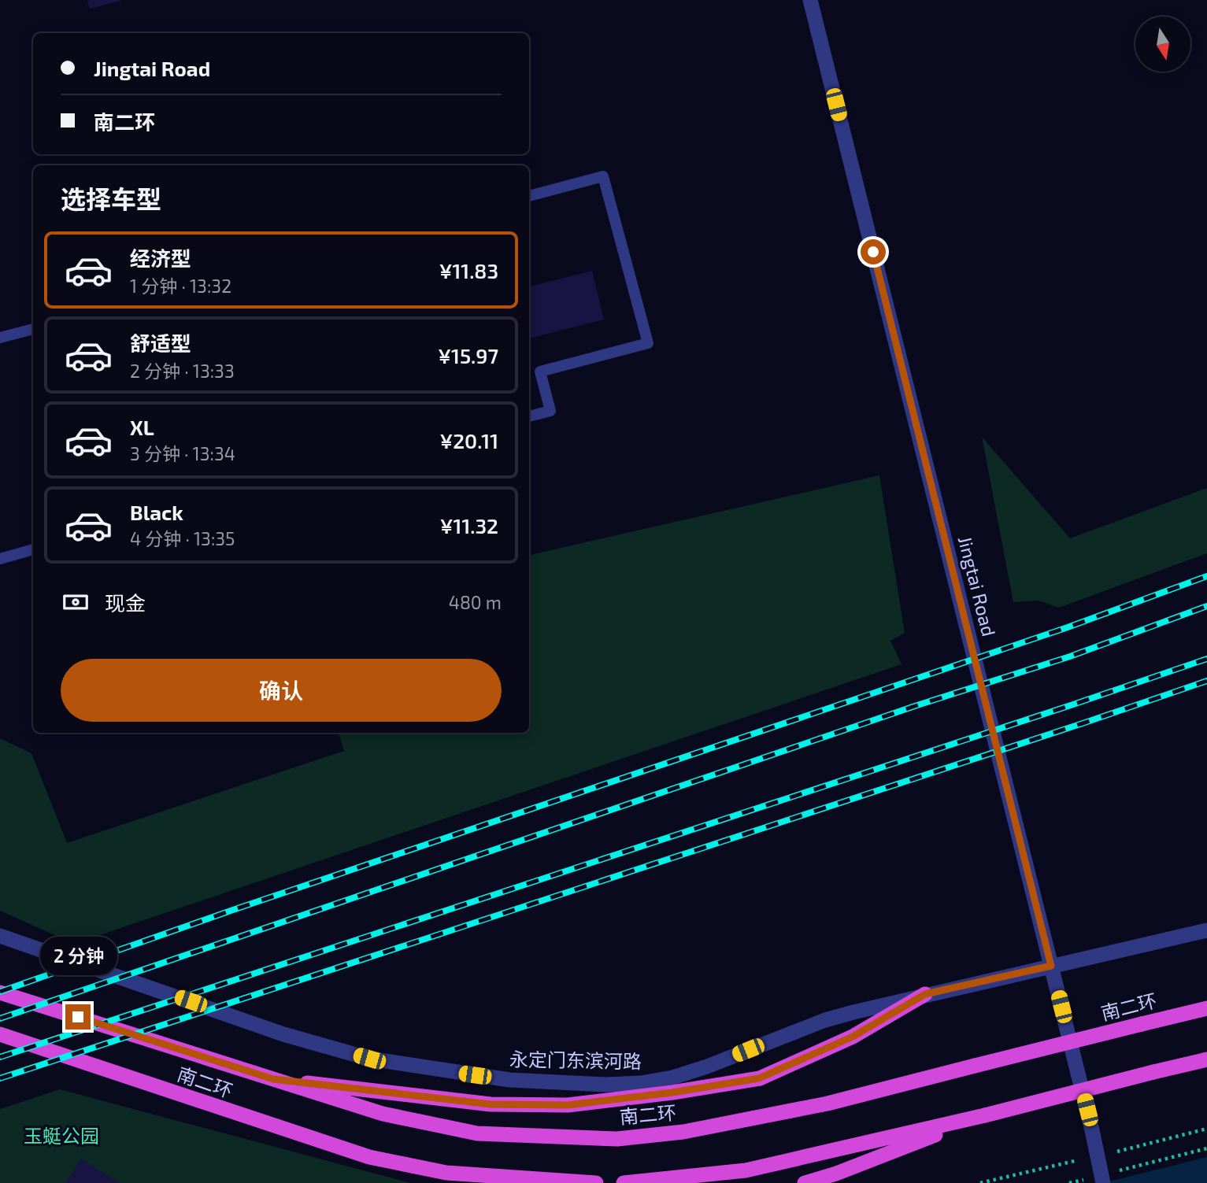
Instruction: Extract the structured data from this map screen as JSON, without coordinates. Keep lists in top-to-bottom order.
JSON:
{
  "streets": {
    "highway": ["南二环"],
    "street": ["Jingtai Road", "永定门东滨河路"]
  },
  "crossings": [
    ["Jingtai Road", "永定门东滨河路"]
  ],
  "parks": ["玉蜓公园"],
  "north": "bottom",
  "page": {
    "banner": ["Jingtai Road", "南二环"],
    "heading": "选择车型",
    "list": [
      {
        "name": "经济型",
        "note": "1 分钟 · 13:32",
        "value": "¥11.83"
      },
      {
        "name": "舒适型",
        "note": "2 分钟 · 13:33",
        "value": "¥15.97"
      },
      {
        "name": "XL",
        "note": "3 分钟 · 13:34",
        "value": "¥20.11"
      },
      {
        "name": "Black",
        "note": "4 分钟 · 13:35",
        "value": "¥11.32"
      }
    ],
    "pay": ["现金", "480 m"],
    "buttons": "确认",
    "bubble": "2 分钟"
  }
}
